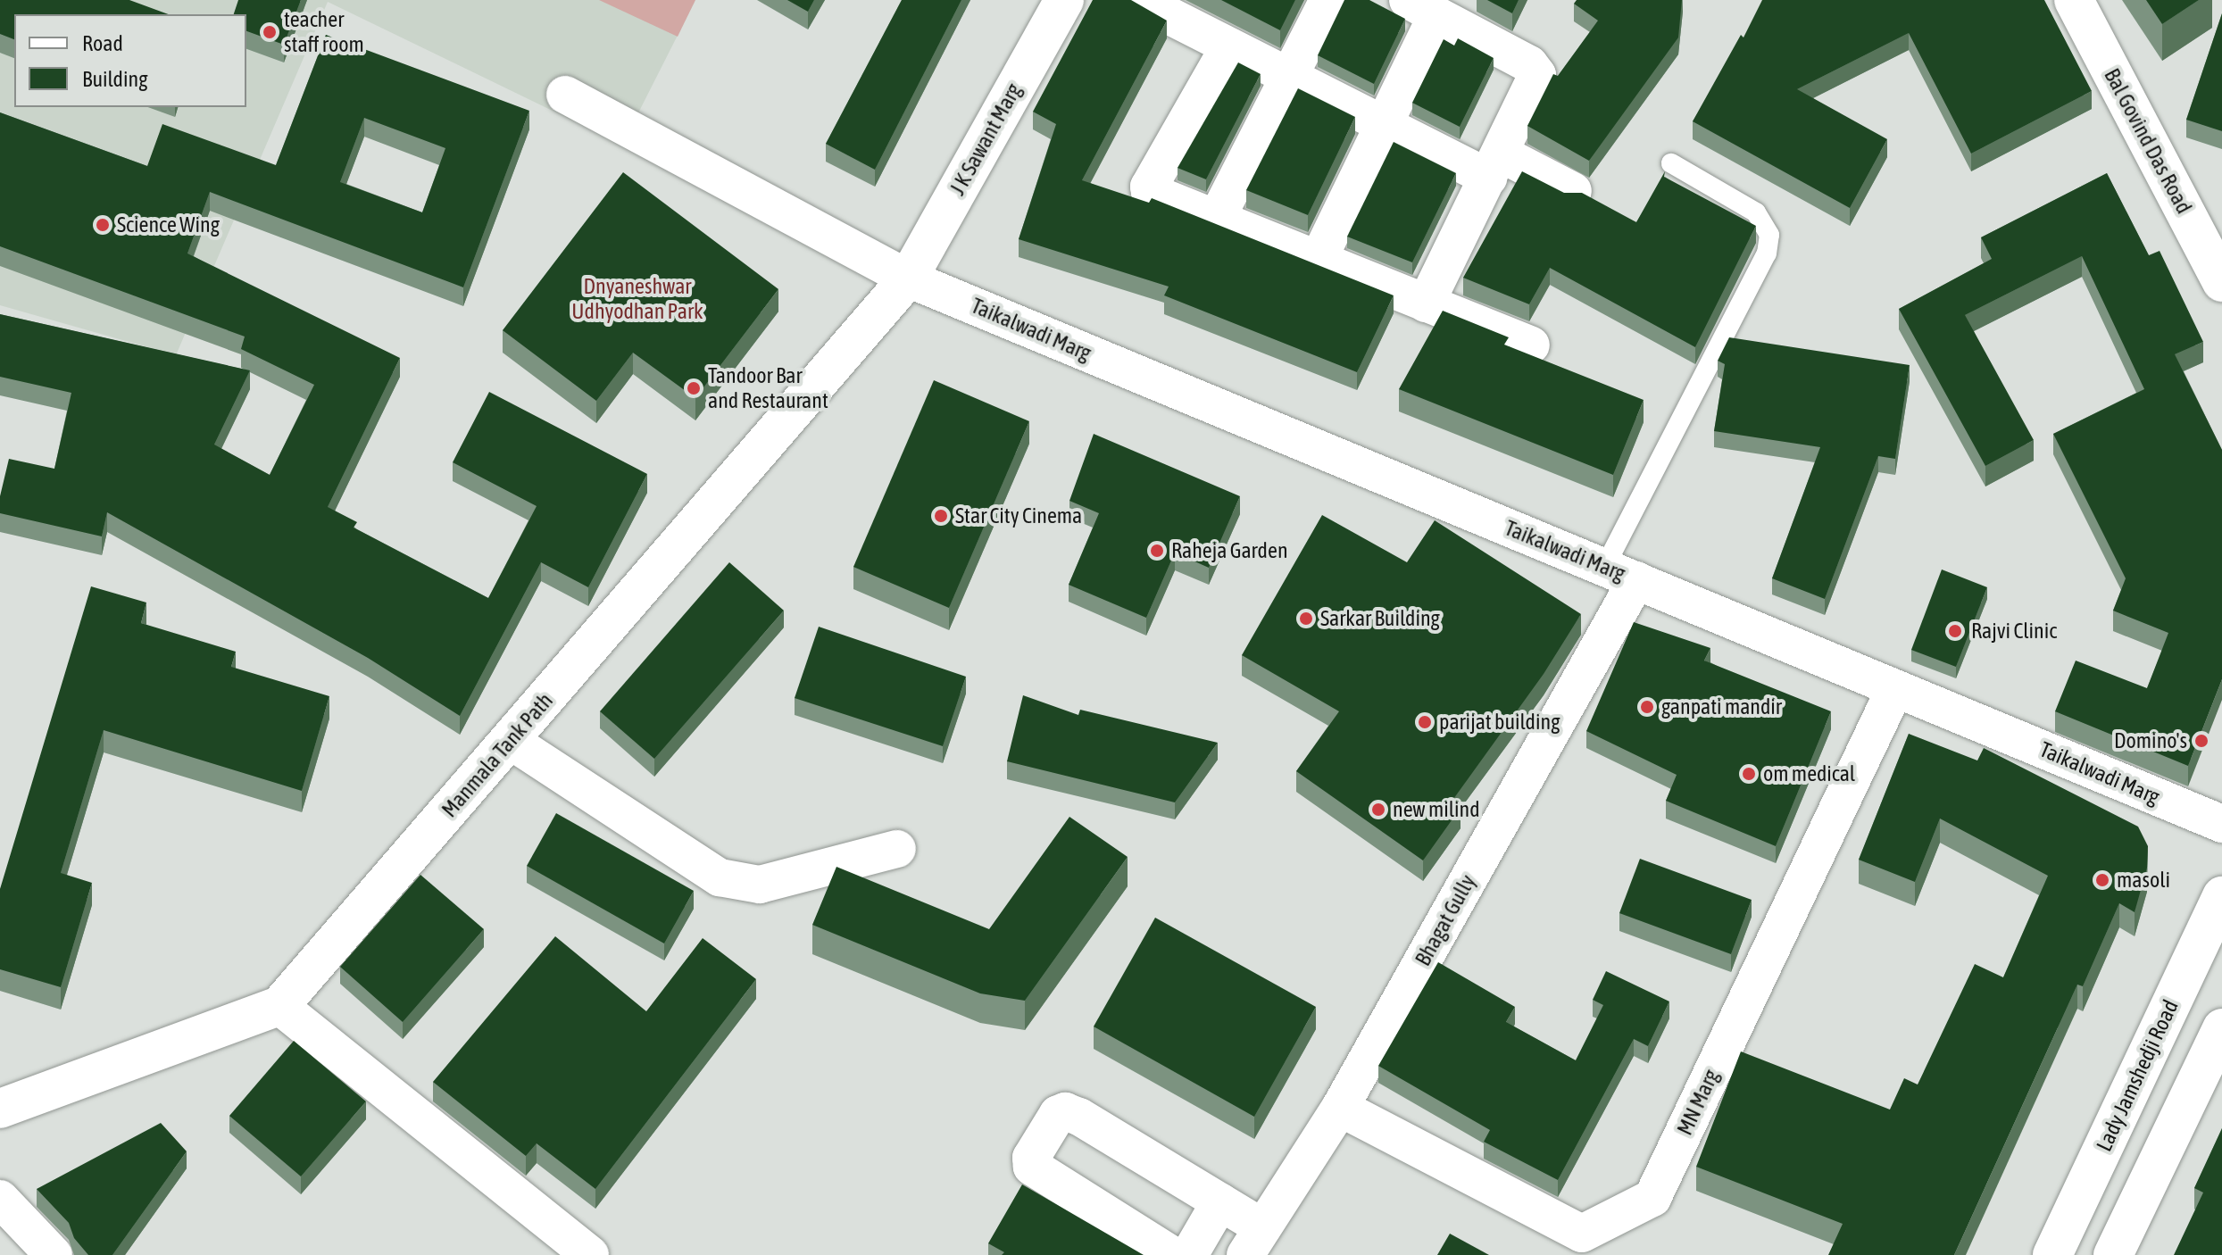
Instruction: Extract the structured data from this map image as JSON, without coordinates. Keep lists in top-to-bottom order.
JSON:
{
  "streets": {
    "street": [
      "J K Sawant Marg",
      "Bal Govind Das Road",
      "Taikalwadi Marg",
      "Manmala Tank Path",
      "Bhagat Gully",
      "Lady Jamshedji Road",
      "MN Marg"
    ]
  },
  "crossings": [
    ["J K Sawant Marg", "Taikalwadi Marg"],
    ["J K Sawant Marg", "Manmala Tank Path"],
    ["Taikalwadi Marg", "Manmala Tank Path"],
    ["Taikalwadi Marg", "Bhagat Gully"],
    ["Taikalwadi Marg", "MN Marg"],
    ["Bhagat Gully", "MN Marg"]
  ],
  "parks": ["Dnyaneshwar Udhyodhan Park"],
  "places": [
    "teacher staff room",
    "Science Wing",
    "Tandoor Bar and Restaurant",
    "Star City Cinema",
    "Raheja Garden",
    "Sarkar Building",
    "Rajvi Clinic",
    "ganpati mandir",
    "parijat building",
    "Domino's",
    "om medical",
    "new milind",
    "masoli"
  ],
  "legend": ["Road", "Building"]
}
